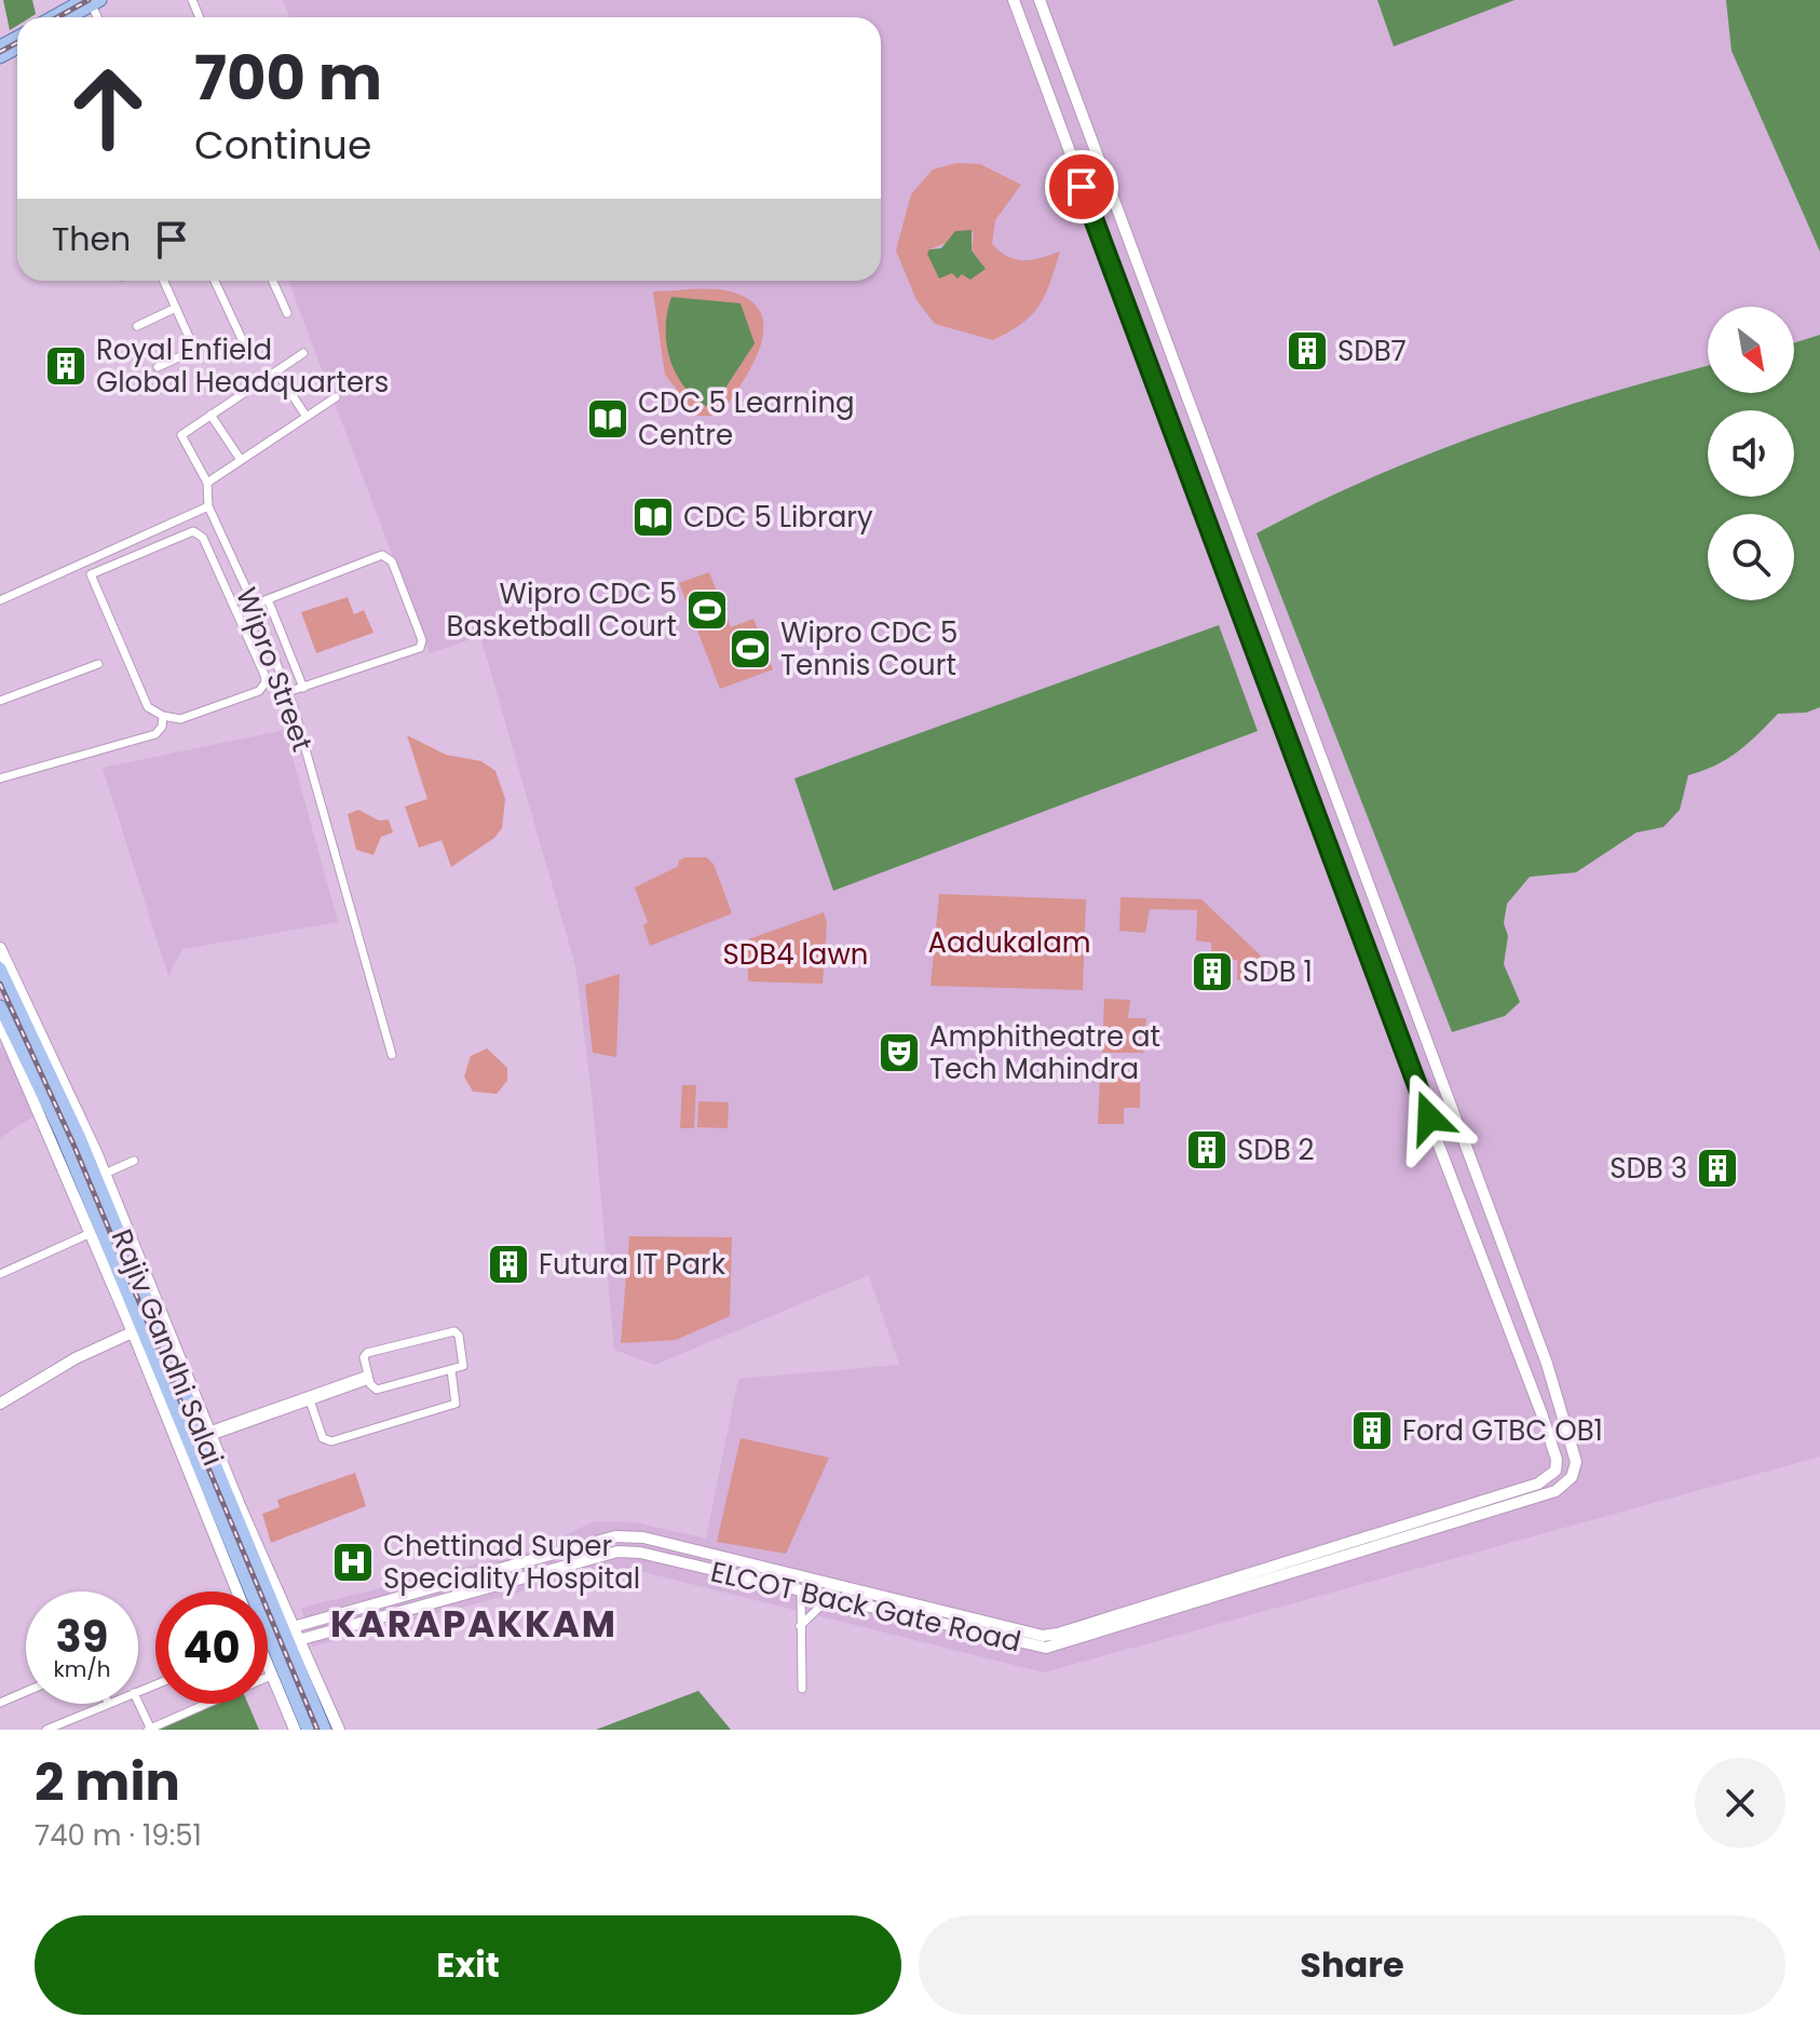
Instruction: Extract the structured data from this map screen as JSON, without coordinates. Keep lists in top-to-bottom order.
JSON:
{
  "streets": {
    "main road": ["Rajiv Gandhi Salai"],
    "street": ["Wipro Street", "ELCOT Back Gate Road"]
  },
  "districts": ["KARAPAKKAM"],
  "parks": ["Aadukalam", "SDB4 lawn"],
  "places": {
    "building": [
      "SDB7",
      "Royal Enfield Global Headquarters",
      "SDB 1",
      "SDB 2",
      "SDB 3",
      "Futura IT Park",
      "Ford GTBC OB1"
    ],
    "library": ["CDC 5 Learning Centre", "CDC 5 Library"],
    "sports": ["Wipro CDC 5 Basketball Court", "Wipro CDC 5 Tennis Court"],
    "theatre": ["Amphitheatre at Tech Mahindra"],
    "hospital": ["Chettinad Super Speciality Hospital"]
  },
  "north": "bottom right",
  "page": {
    "turn": ["700 m", "Continue"],
    "then": "Then",
    "speed": "39 km/h",
    "limit": "40",
    "heading": ["2 min", "740 m · 19:51"],
    "buttons": ["Exit", "Share"]
  }
}
